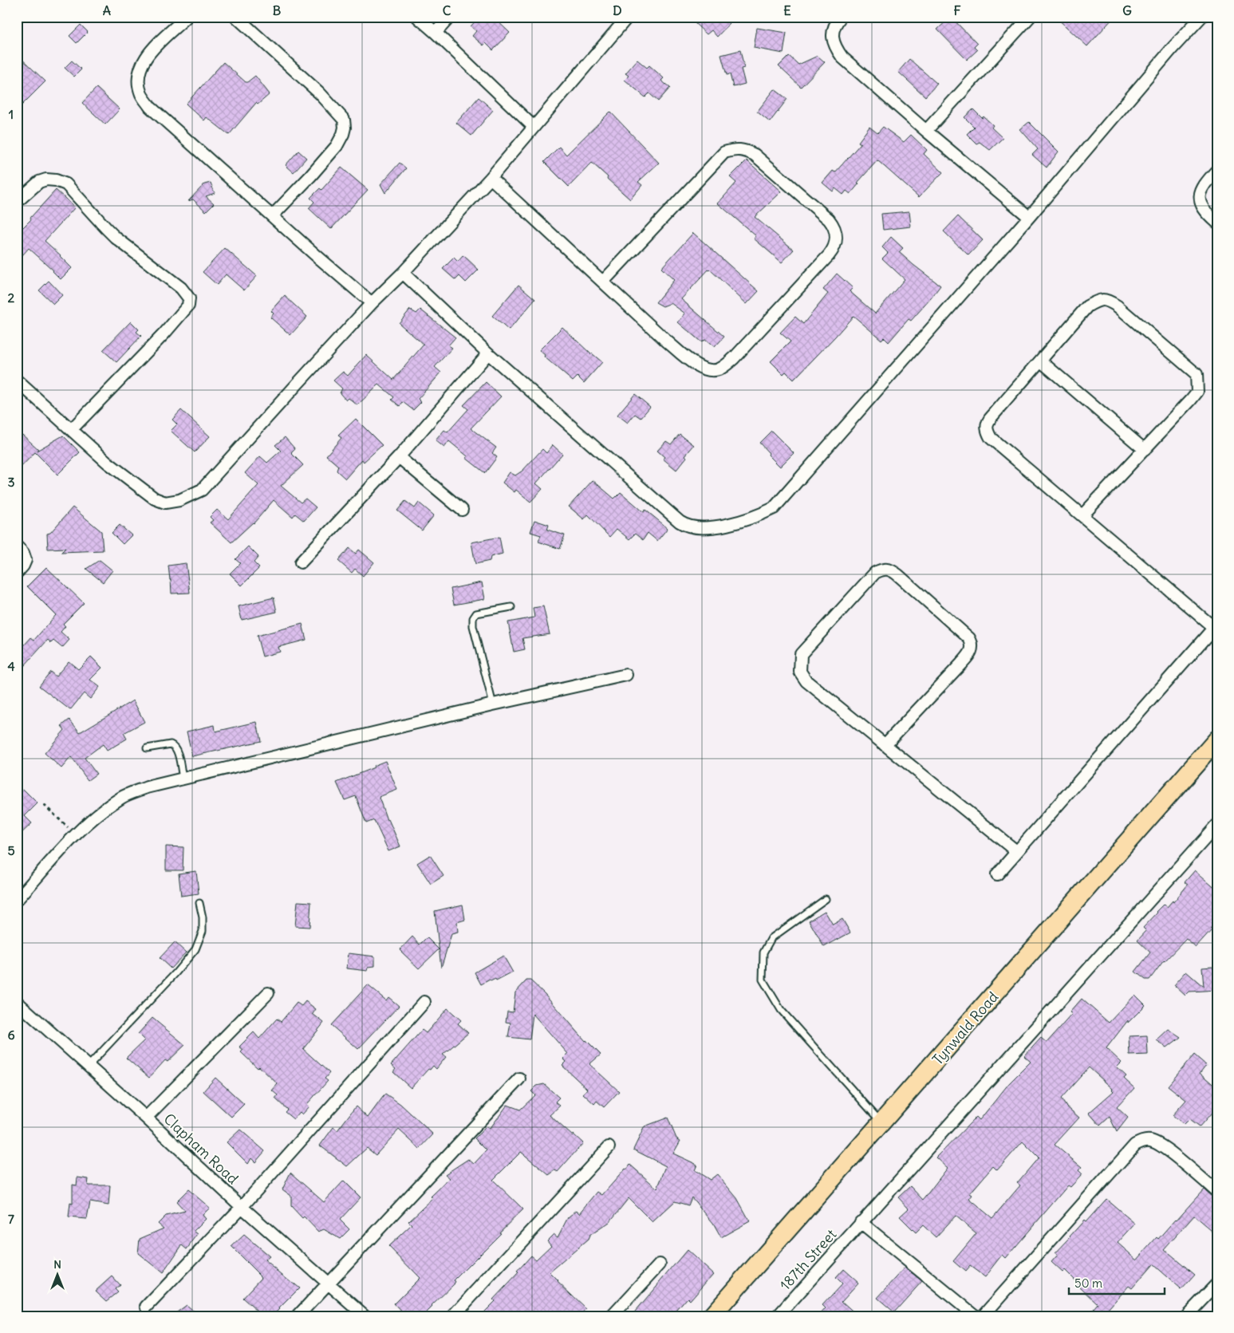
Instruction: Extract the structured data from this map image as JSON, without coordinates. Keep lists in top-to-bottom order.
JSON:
{
  "streets": {
    "main road": ["Tynwald Road"],
    "street": ["Clapham Road", "187th Street"]
  },
  "scale_bar": "50 m",
  "north": "top",
  "grid": {
    "columns": [
      "A",
      "B",
      "C",
      "D",
      "E",
      "F",
      "G"
    ],
    "rows": [
      "1",
      "2",
      "3",
      "4",
      "5",
      "6",
      "7"
    ]
  }
}
